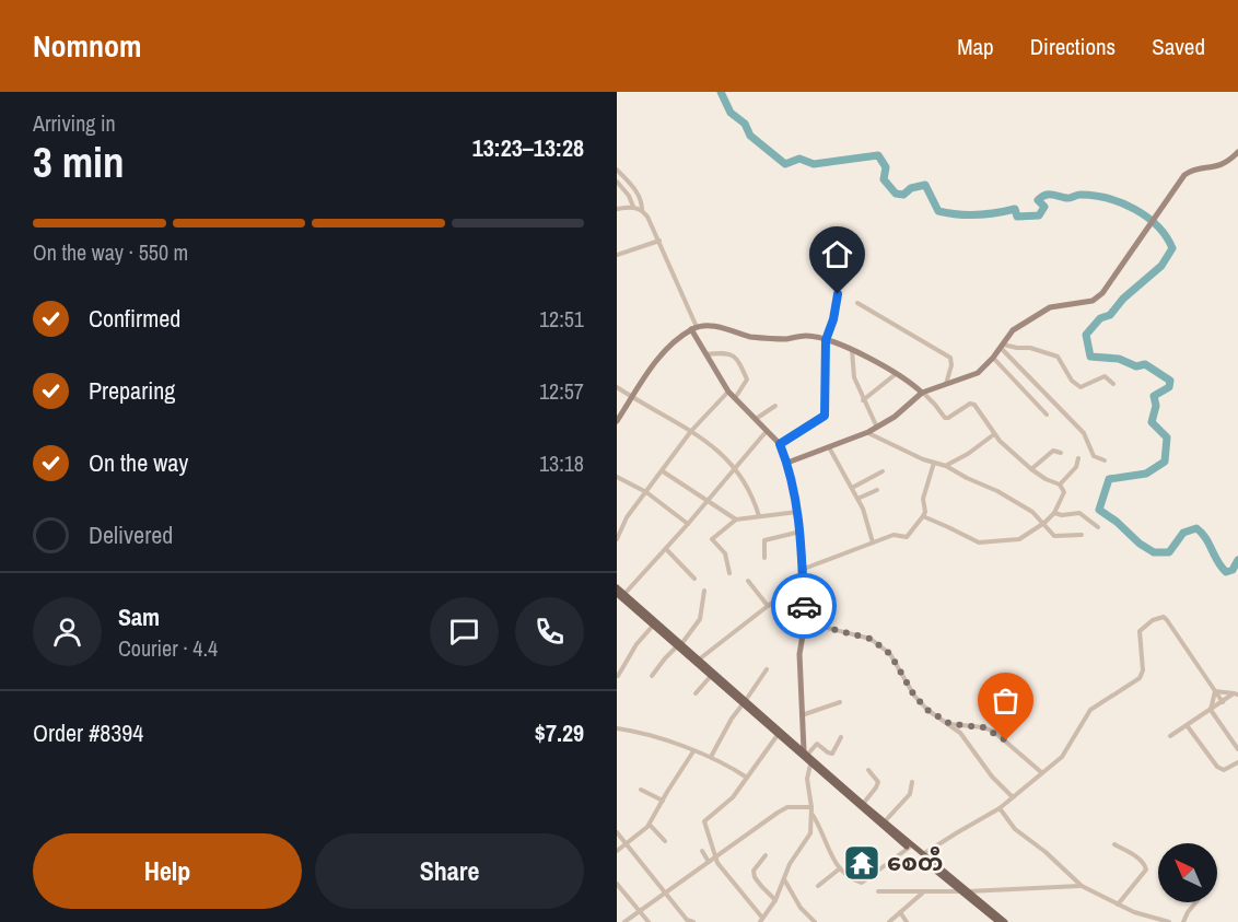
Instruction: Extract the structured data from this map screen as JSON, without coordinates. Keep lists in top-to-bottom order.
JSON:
{
  "places": {
    "temple": ["စေတီ"]
  },
  "north": "top left",
  "page": {
    "header": "Nomnom",
    "nav": ["Map", "Directions", "Saved"],
    "heading": ["3 min", "Arriving in", "13:23–13:28"],
    "panel": [
      "Sam",
      "Courier · 4.4",
      "Order #8394",
      "$7.29"
    ],
    "bar": "On the way · 550 m",
    "list": [
      ["Confirmed", "12:51"],
      ["Preparing", "12:57"],
      ["On the way", "13:18"],
      "Delivered"
    ],
    "buttons": ["Help", "Share"]
  }
}
